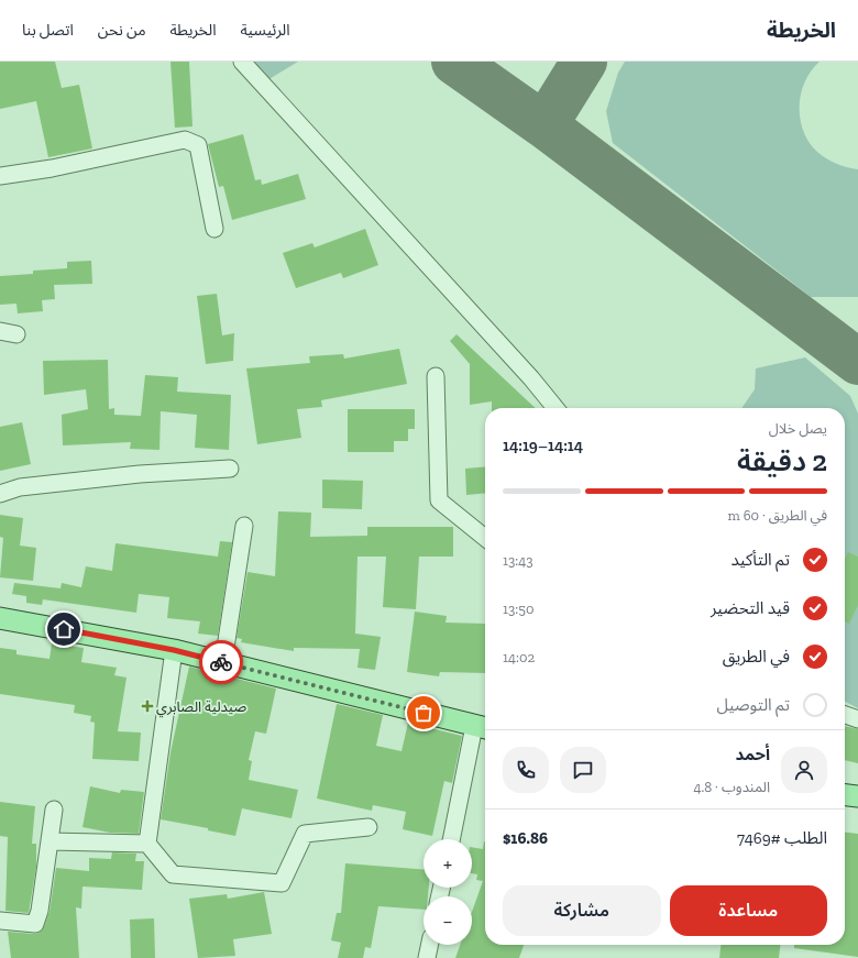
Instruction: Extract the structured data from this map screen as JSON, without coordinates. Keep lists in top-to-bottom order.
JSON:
{
  "places": {
    "health": ["صيدلية الصابري"]
  },
  "page": {
    "header": "الخريطة",
    "nav": [
      "الرئيسية",
      "الخريطة",
      "من نحن",
      "اتصل بنا"
    ],
    "heading": ["2 دقيقة", "يصل خلال", "14:14–14:19"],
    "panel": [
      "أحمد",
      "المندوب · 4.8",
      "الطلب #7469",
      "$16.86"
    ],
    "bar": "في الطريق · 60 m",
    "list": [
      ["تم التأكيد", "13:43"],
      ["قيد التحضير", "13:50"],
      ["في الطريق", "14:02"],
      "تم التوصيل"
    ],
    "map_buttons": ["+", "−"],
    "buttons": ["مساعدة", "مشاركة"]
  }
}
